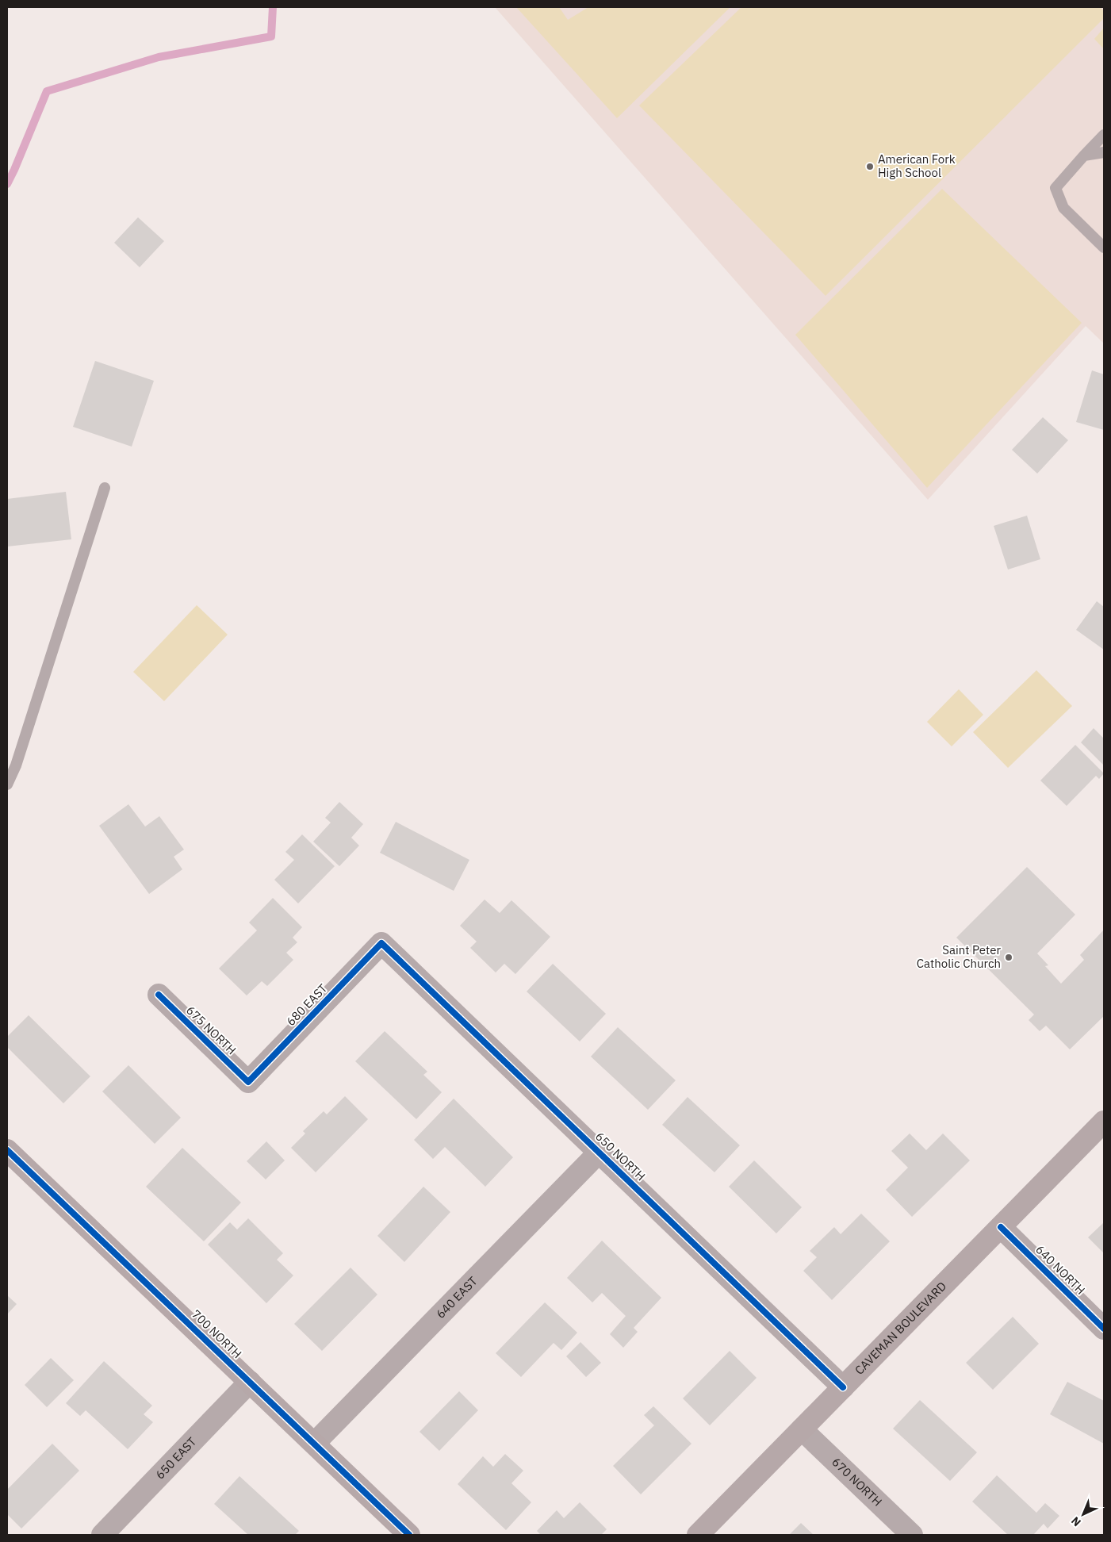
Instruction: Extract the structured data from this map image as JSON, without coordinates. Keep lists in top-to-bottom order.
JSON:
{
  "streets": {
    "street": [
      "680 EAST",
      "675 NORTH",
      "650 NORTH",
      "640 NORTH",
      "640 EAST",
      "CAVEMAN BOULEVARD",
      "700 NORTH",
      "650 EAST",
      "670 NORTH"
    ]
  },
  "crossings": [
    ["680 EAST", "675 NORTH"],
    ["680 EAST", "650 NORTH"],
    ["650 NORTH", "640 EAST"],
    ["650 NORTH", "CAVEMAN BOULEVARD"],
    ["640 NORTH", "CAVEMAN BOULEVARD"],
    ["640 EAST", "700 NORTH"],
    ["CAVEMAN BOULEVARD", "670 NORTH"],
    ["700 NORTH", "650 EAST"]
  ],
  "places": ["American Fork High School", "Saint Peter Catholic Church"],
  "north": "bottom left"
}
